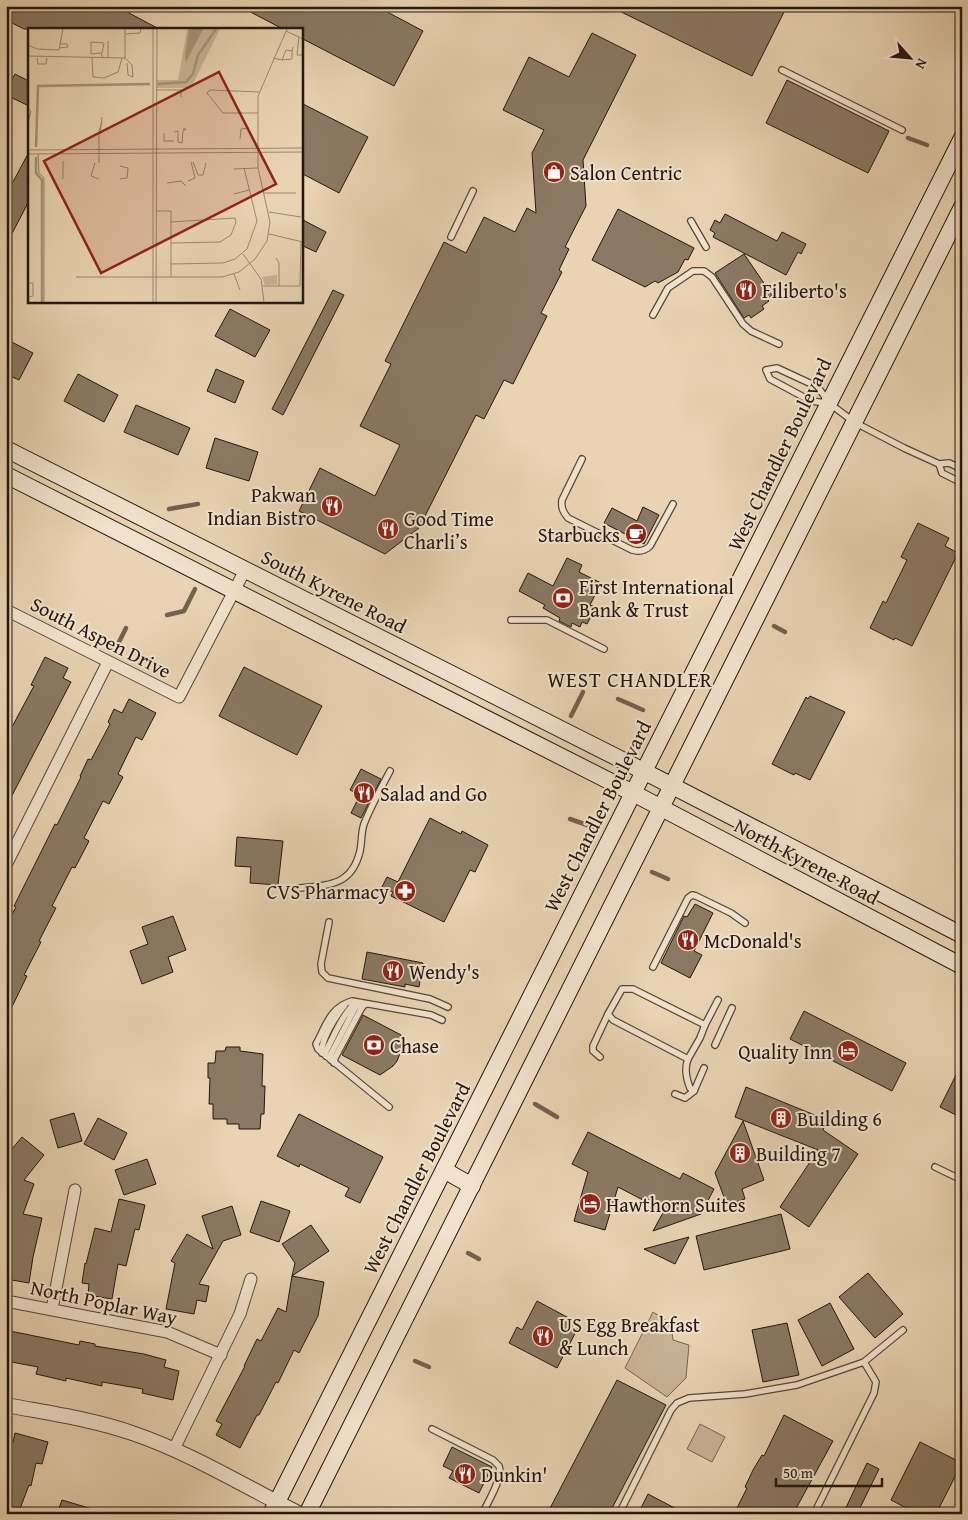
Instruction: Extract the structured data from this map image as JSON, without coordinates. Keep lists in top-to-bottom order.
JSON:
{
  "streets": {
    "main road": ["West Chandler Boulevard", "South Kyrene Road", "North Kyrene Road"],
    "street": ["South Aspen Drive", "North Poplar Way"]
  },
  "crossings": [
    ["West Chandler Boulevard", "South Kyrene Road"],
    ["West Chandler Boulevard", "North Kyrene Road"],
    ["South Kyrene Road", "North Kyrene Road"]
  ],
  "districts": ["WEST CHANDLER"],
  "places": {
    "shop": ["Salon Centric"],
    "restaurant": [
      "Filiberto's",
      "Pakwan Indian Bistro",
      "Good Time Charli’s",
      "Salad and Go",
      "McDonald's",
      "Wendy's",
      "US Egg Breakfast & Lunch",
      "Dunkin'"
    ],
    "cafe": ["Starbucks"],
    "bank": ["First International Bank & Trust", "Chase"],
    "pharmacy": ["CVS Pharmacy"],
    "hotel": ["Quality Inn", "Hawthorn Suites"],
    "building": ["Building 6", "Building 7"]
  },
  "scale_bar": "50 m",
  "north": "bottom right"
}
